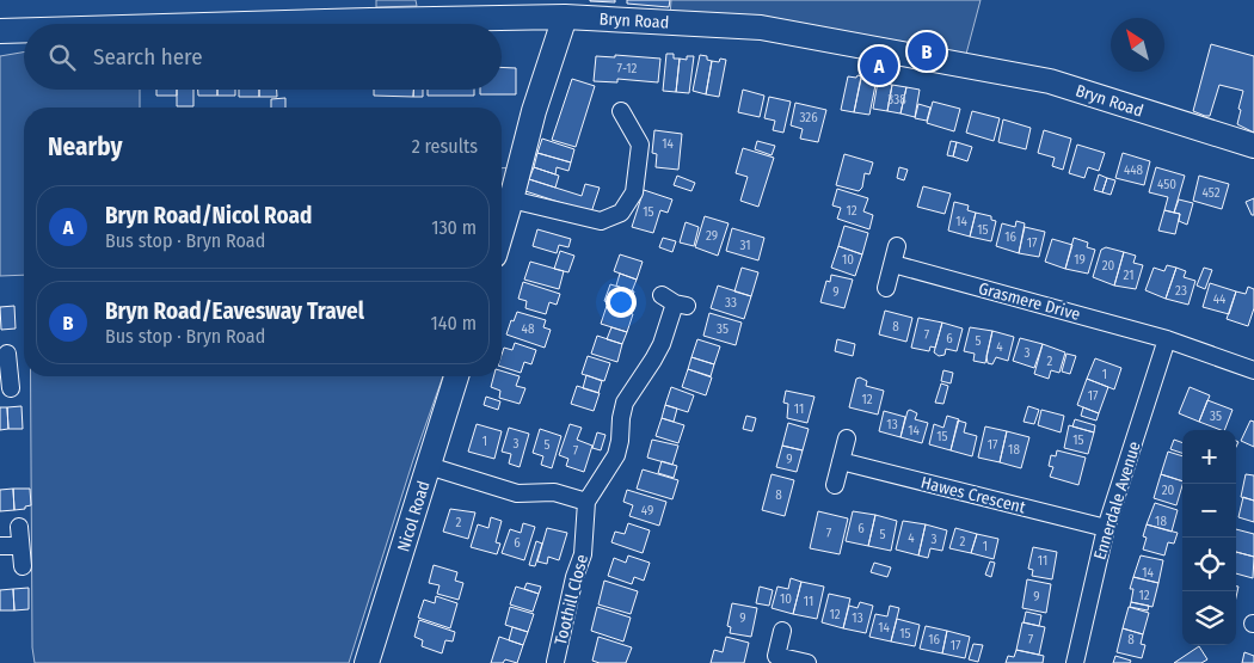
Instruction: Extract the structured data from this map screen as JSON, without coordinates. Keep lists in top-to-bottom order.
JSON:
{
  "streets": {
    "main road": ["Bryn Road", "Nicol Road"],
    "street": [
      "Grasmere Drive",
      "Hawes Crescent",
      "Ennerdale Avenue",
      "Toothill Close"
    ]
  },
  "crossings": [
    ["Grasmere Drive", "Ennerdale Avenue"],
    ["Hawes Crescent", "Ennerdale Avenue"]
  ],
  "house_numbers": [
    "7-12",
    "338",
    "326",
    "14",
    "448",
    "450",
    "452",
    "12",
    "15",
    "14",
    "15",
    "29",
    "16",
    "17",
    "31",
    "10",
    "19",
    "20",
    "21",
    "23",
    "9",
    "44",
    "33",
    "8",
    "48",
    "35",
    "7",
    "6",
    "5",
    "4",
    "3",
    "2",
    "1",
    "17",
    "12",
    "11",
    "35",
    "13",
    "14",
    "15",
    "15",
    "1",
    "3",
    "5",
    "17",
    "18",
    "7",
    "9",
    "20",
    "8",
    "49",
    "18",
    "2",
    "6",
    "7",
    "5",
    "4",
    "3",
    "2",
    "6",
    "1",
    "11",
    "14",
    "12",
    "9",
    "10",
    "11",
    "12",
    "9",
    "13",
    "14",
    "15",
    "16",
    "7",
    "8",
    "17"
  ],
  "north": "top left",
  "page": {
    "search": "Search here",
    "pins": ["B", "A"],
    "heading": ["Nearby", "2 results"],
    "list": [
      {
        "mark": "A",
        "name": "Bryn Road/Nicol Road",
        "note": "Bus stop · Bryn Road",
        "value": "130 m"
      },
      {
        "mark": "B",
        "name": "Bryn Road/Eavesway Travel",
        "note": "Bus stop · Bryn Road",
        "value": "140 m"
      }
    ],
    "map_buttons": ["+", "−"]
  }
}
